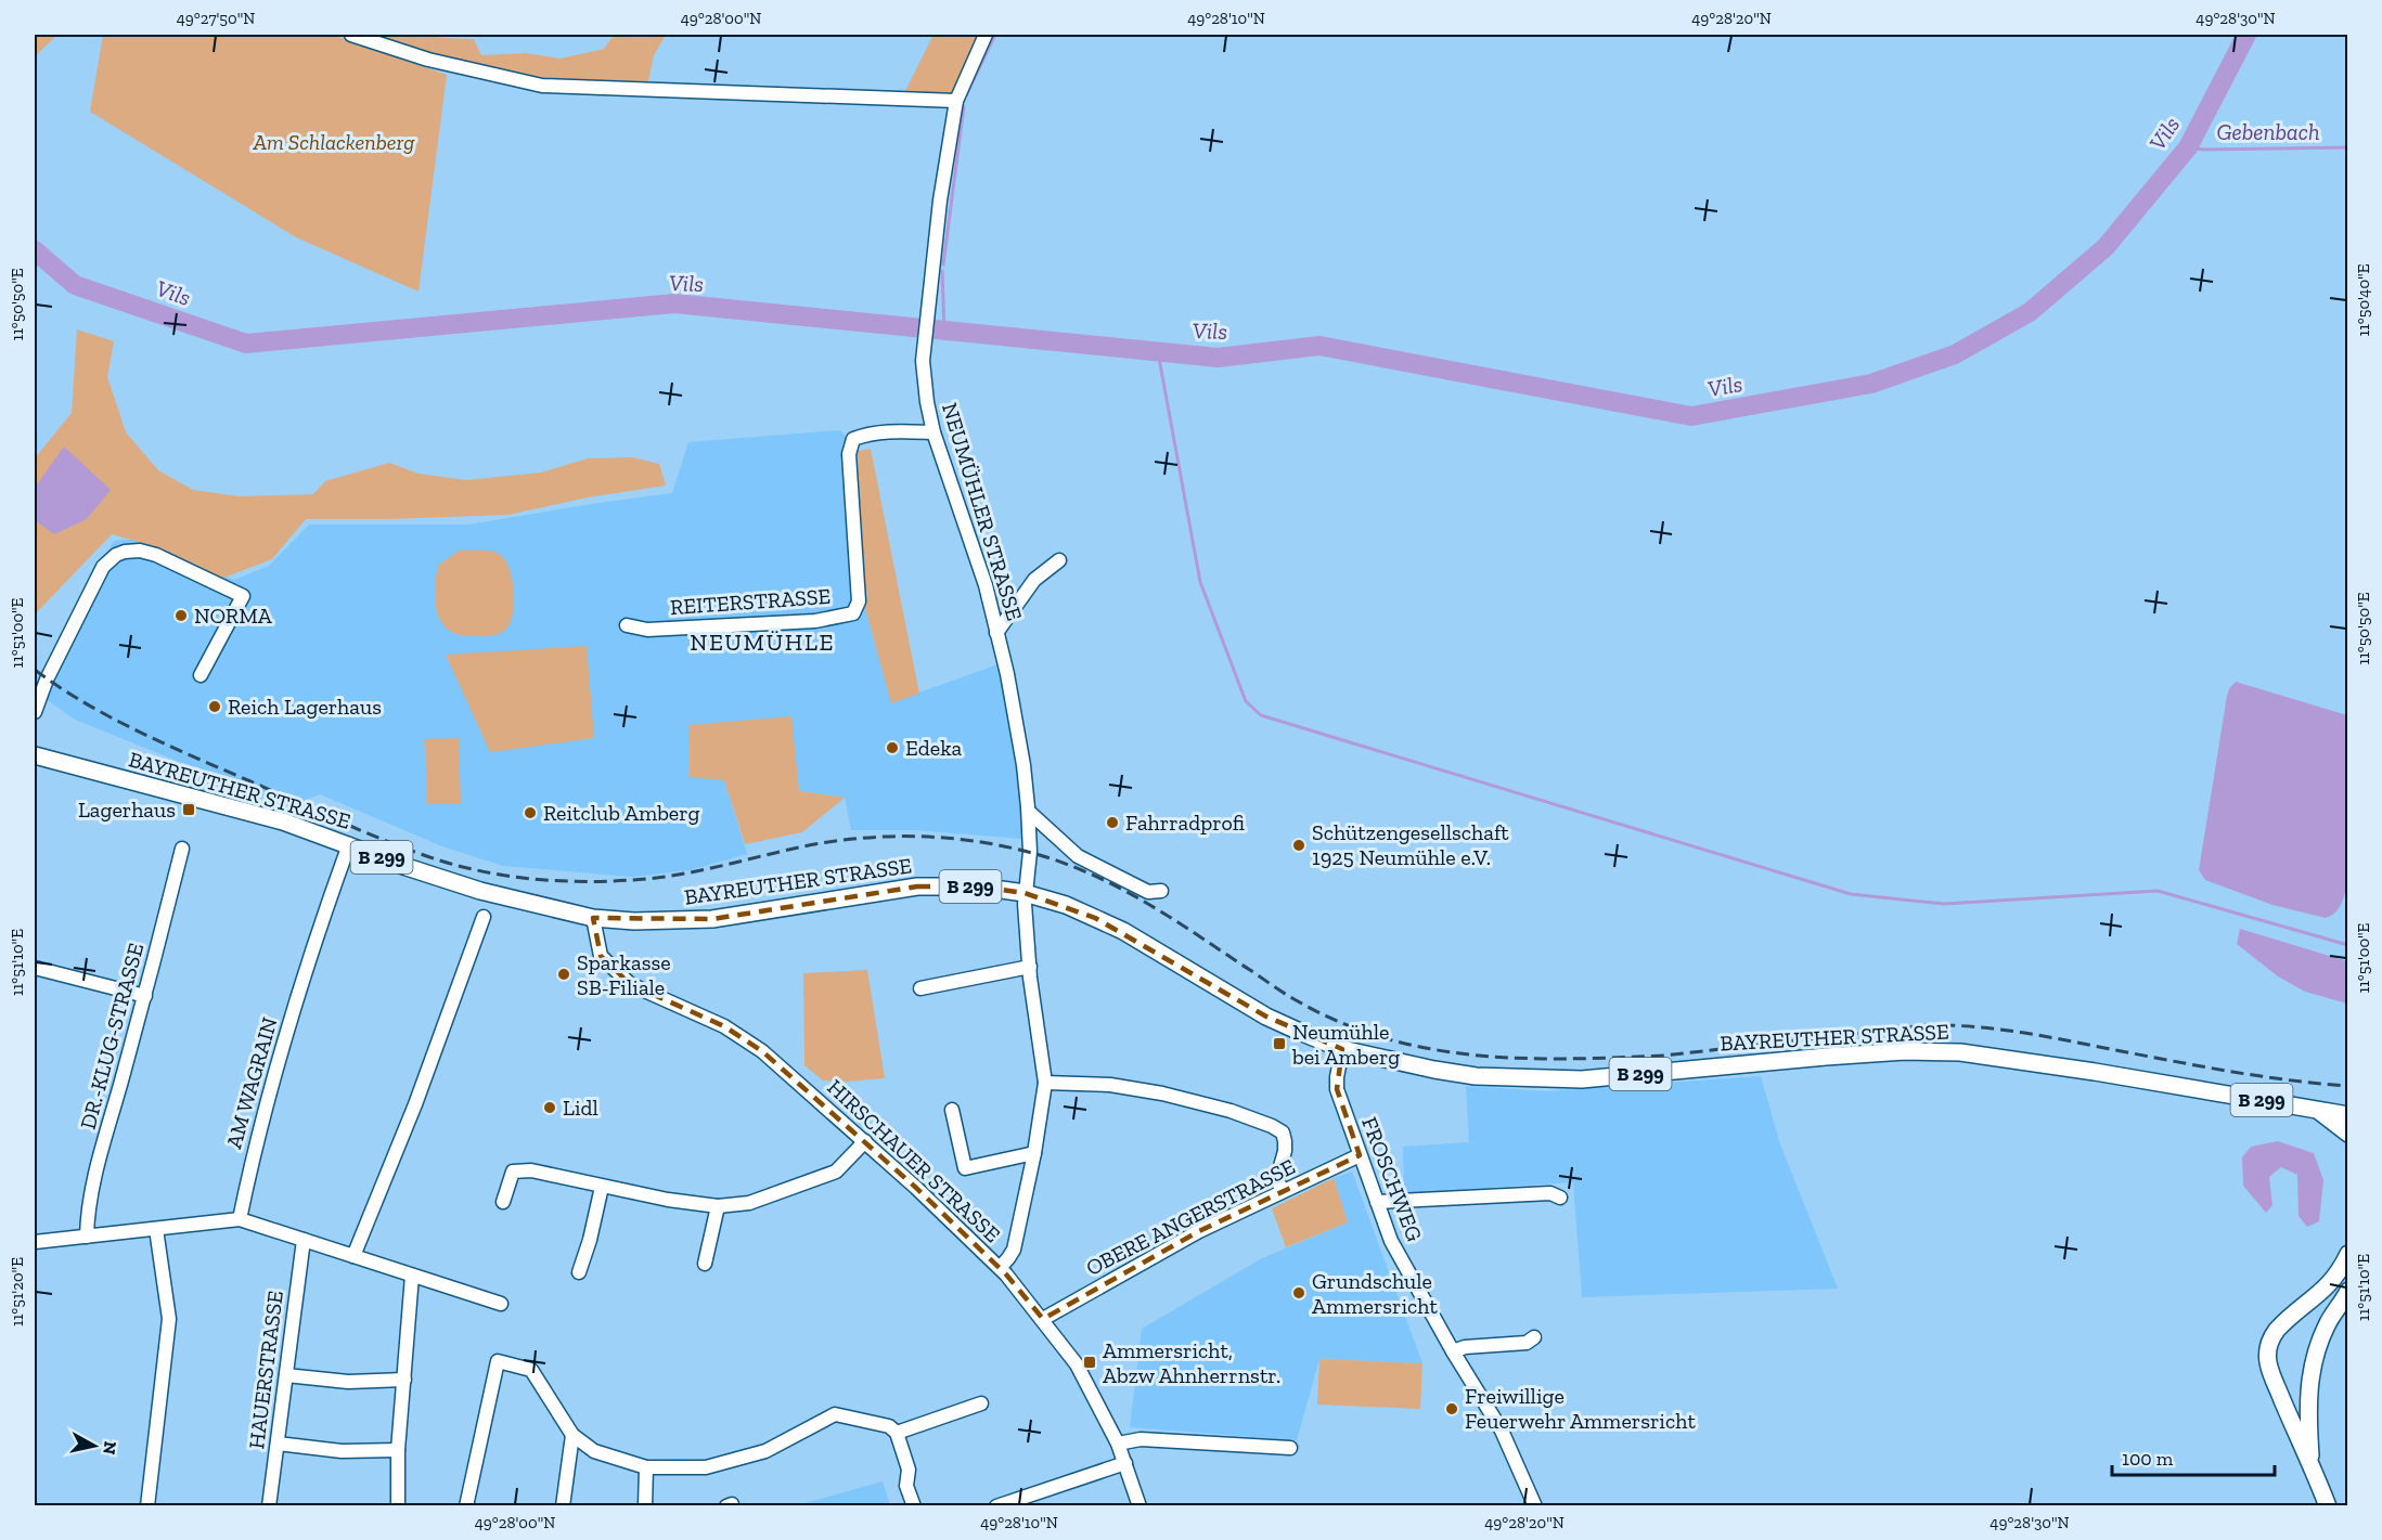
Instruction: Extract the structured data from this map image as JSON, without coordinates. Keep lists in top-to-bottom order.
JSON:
{
  "streets": {
    "main road": ["BAYREUTHER STRASSE", "B 299"],
    "street": [
      "NEUMÜHLER STRASSE",
      "REITERSTRASSE",
      "DR.-KLUG-STRASSE",
      "AM WAGRAIN",
      "HIRSCHAUER STRASSE",
      "FROSCHWEG",
      "OBERE ANGERSTRASSE",
      "HAUERSTRASSE"
    ]
  },
  "crossings": [
    ["NEUMÜHLER STRASSE", "REITERSTRASSE"],
    ["NEUMÜHLER STRASSE", "BAYREUTHER STRASSE"],
    ["NEUMÜHLER STRASSE", "HIRSCHAUER STRASSE"],
    ["BAYREUTHER STRASSE", "AM WAGRAIN"],
    ["BAYREUTHER STRASSE", "HIRSCHAUER STRASSE"],
    ["BAYREUTHER STRASSE", "FROSCHWEG"],
    ["HIRSCHAUER STRASSE", "OBERE ANGERSTRASSE"],
    ["FROSCHWEG", "OBERE ANGERSTRASSE"]
  ],
  "districts": ["NEUMÜHLE"],
  "water": ["Gebenbach", "Vils"],
  "parks": ["Am Schlackenberg"],
  "places": {
    "other": [
      "NORMA",
      "Reich Lagerhaus",
      "Edeka",
      "Reitclub Amberg",
      "Fahrradprofi",
      "Schützengesellschaft 1925 Neumühle e.V.",
      "Sparkasse SB-Filiale",
      "Lidl",
      "Grundschule Ammersricht",
      "Freiwillige Feuerwehr Ammersricht"
    ],
    "transit": ["Lagerhaus", "Neumühle bei Amberg", "Ammersricht, Abzw Ahnherrnstr."]
  },
  "scale_bar": "100 m",
  "north": "right",
  "coordinates": [
    "49°27'50\"N",
    "49°28'00\"N",
    "49°28'10\"N",
    "49°28'20\"N",
    "49°28'30\"N",
    "11°50'40\"E",
    "11°50'50\"E",
    "11°51'00\"E",
    "11°51'10\"E",
    "11°51'20\"E"
  ]
}
